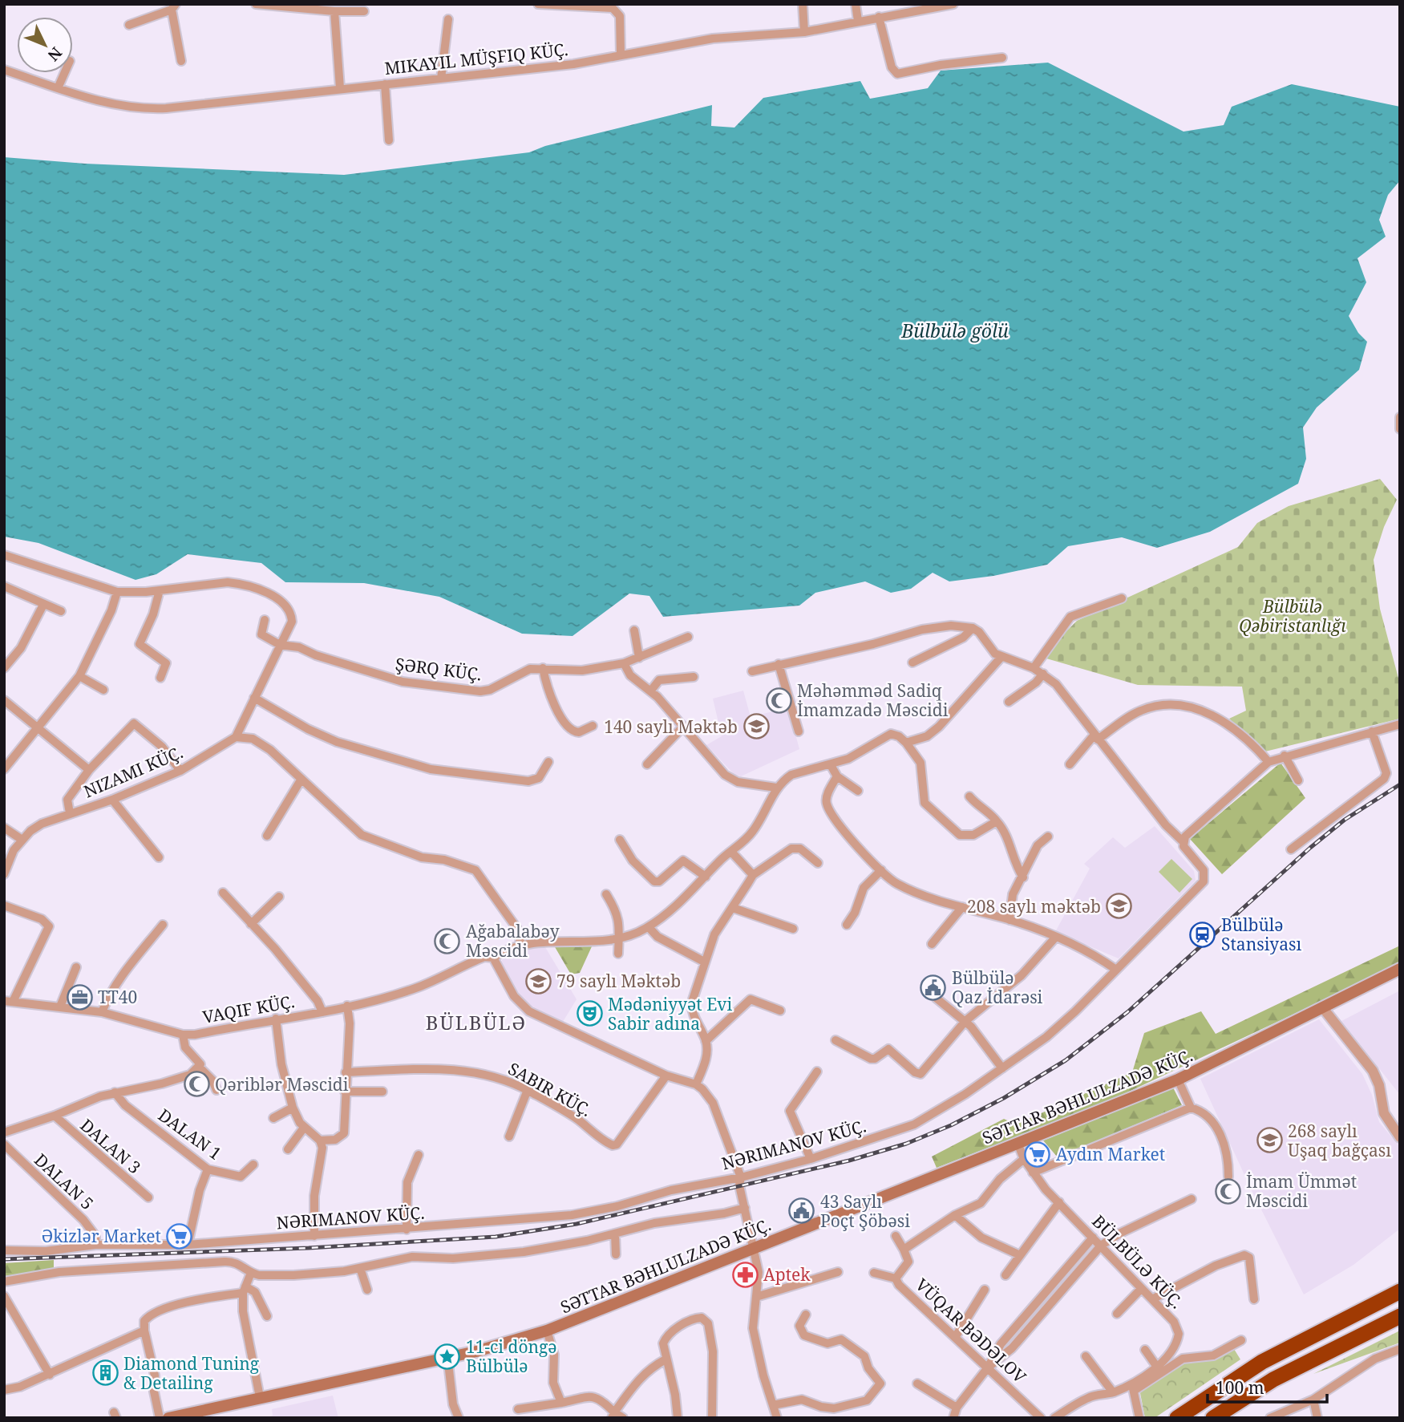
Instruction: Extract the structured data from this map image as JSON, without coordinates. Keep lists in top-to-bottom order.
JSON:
{
  "streets": {
    "main road": ["SƏTTAR BƏHLULZADƏ KÜÇ."],
    "street": [
      "ŞƏRQ KÜÇ.",
      "NIZAMI KÜÇ.",
      "VAQIF KÜÇ.",
      "SABIR KÜÇ.",
      "DALAN 1",
      "NƏRIMANOV KÜÇ.",
      "DALAN 3",
      "DALAN 5",
      "BÜLBÜLƏ KÜÇ.",
      "VÜQAR BƏDƏLOV"
    ]
  },
  "crossings": [
    ["SƏTTAR BƏHLULZADƏ KÜÇ.", "BÜLBÜLƏ KÜÇ."],
    ["NƏRIMANOV KÜÇ.", "DALAN 5"]
  ],
  "districts": ["BÜLBÜLƏ"],
  "water": ["Bülbülə gölü"],
  "parks": ["Bülbülə Qəbiristanlığı"],
  "places": {
    "mosque": [
      "Məhəmməd Sadiq İmamzadə Məscidi",
      "Ağabalabəy Məscidi",
      "Qəriblər Məscidi",
      "İmam Ümmət Məscidi"
    ],
    "school or university": [
      "140 saylı Məktəb",
      "208 saylı məktəb",
      "79 saylı Məktəb",
      "268 saylı Uşaq bağçası"
    ],
    "station": ["Bülbülə Stansiyası"],
    "public building": ["Bülbülə Qaz İdarəsi", "43 Saylı Poçt Şöbəsi"],
    "office": ["TT40"],
    "theatre": ["Mədəniyyət Evi Sabir adına"],
    "supermarket": ["Aydın Market", "Əkizlər Market"],
    "pharmacy": ["Aptek"],
    "place": ["11-ci döngə Bülbülə"],
    "building": ["Diamond Tuning & Detailing"]
  },
  "scale_bar": "100 m",
  "north": "bottom right"
}
